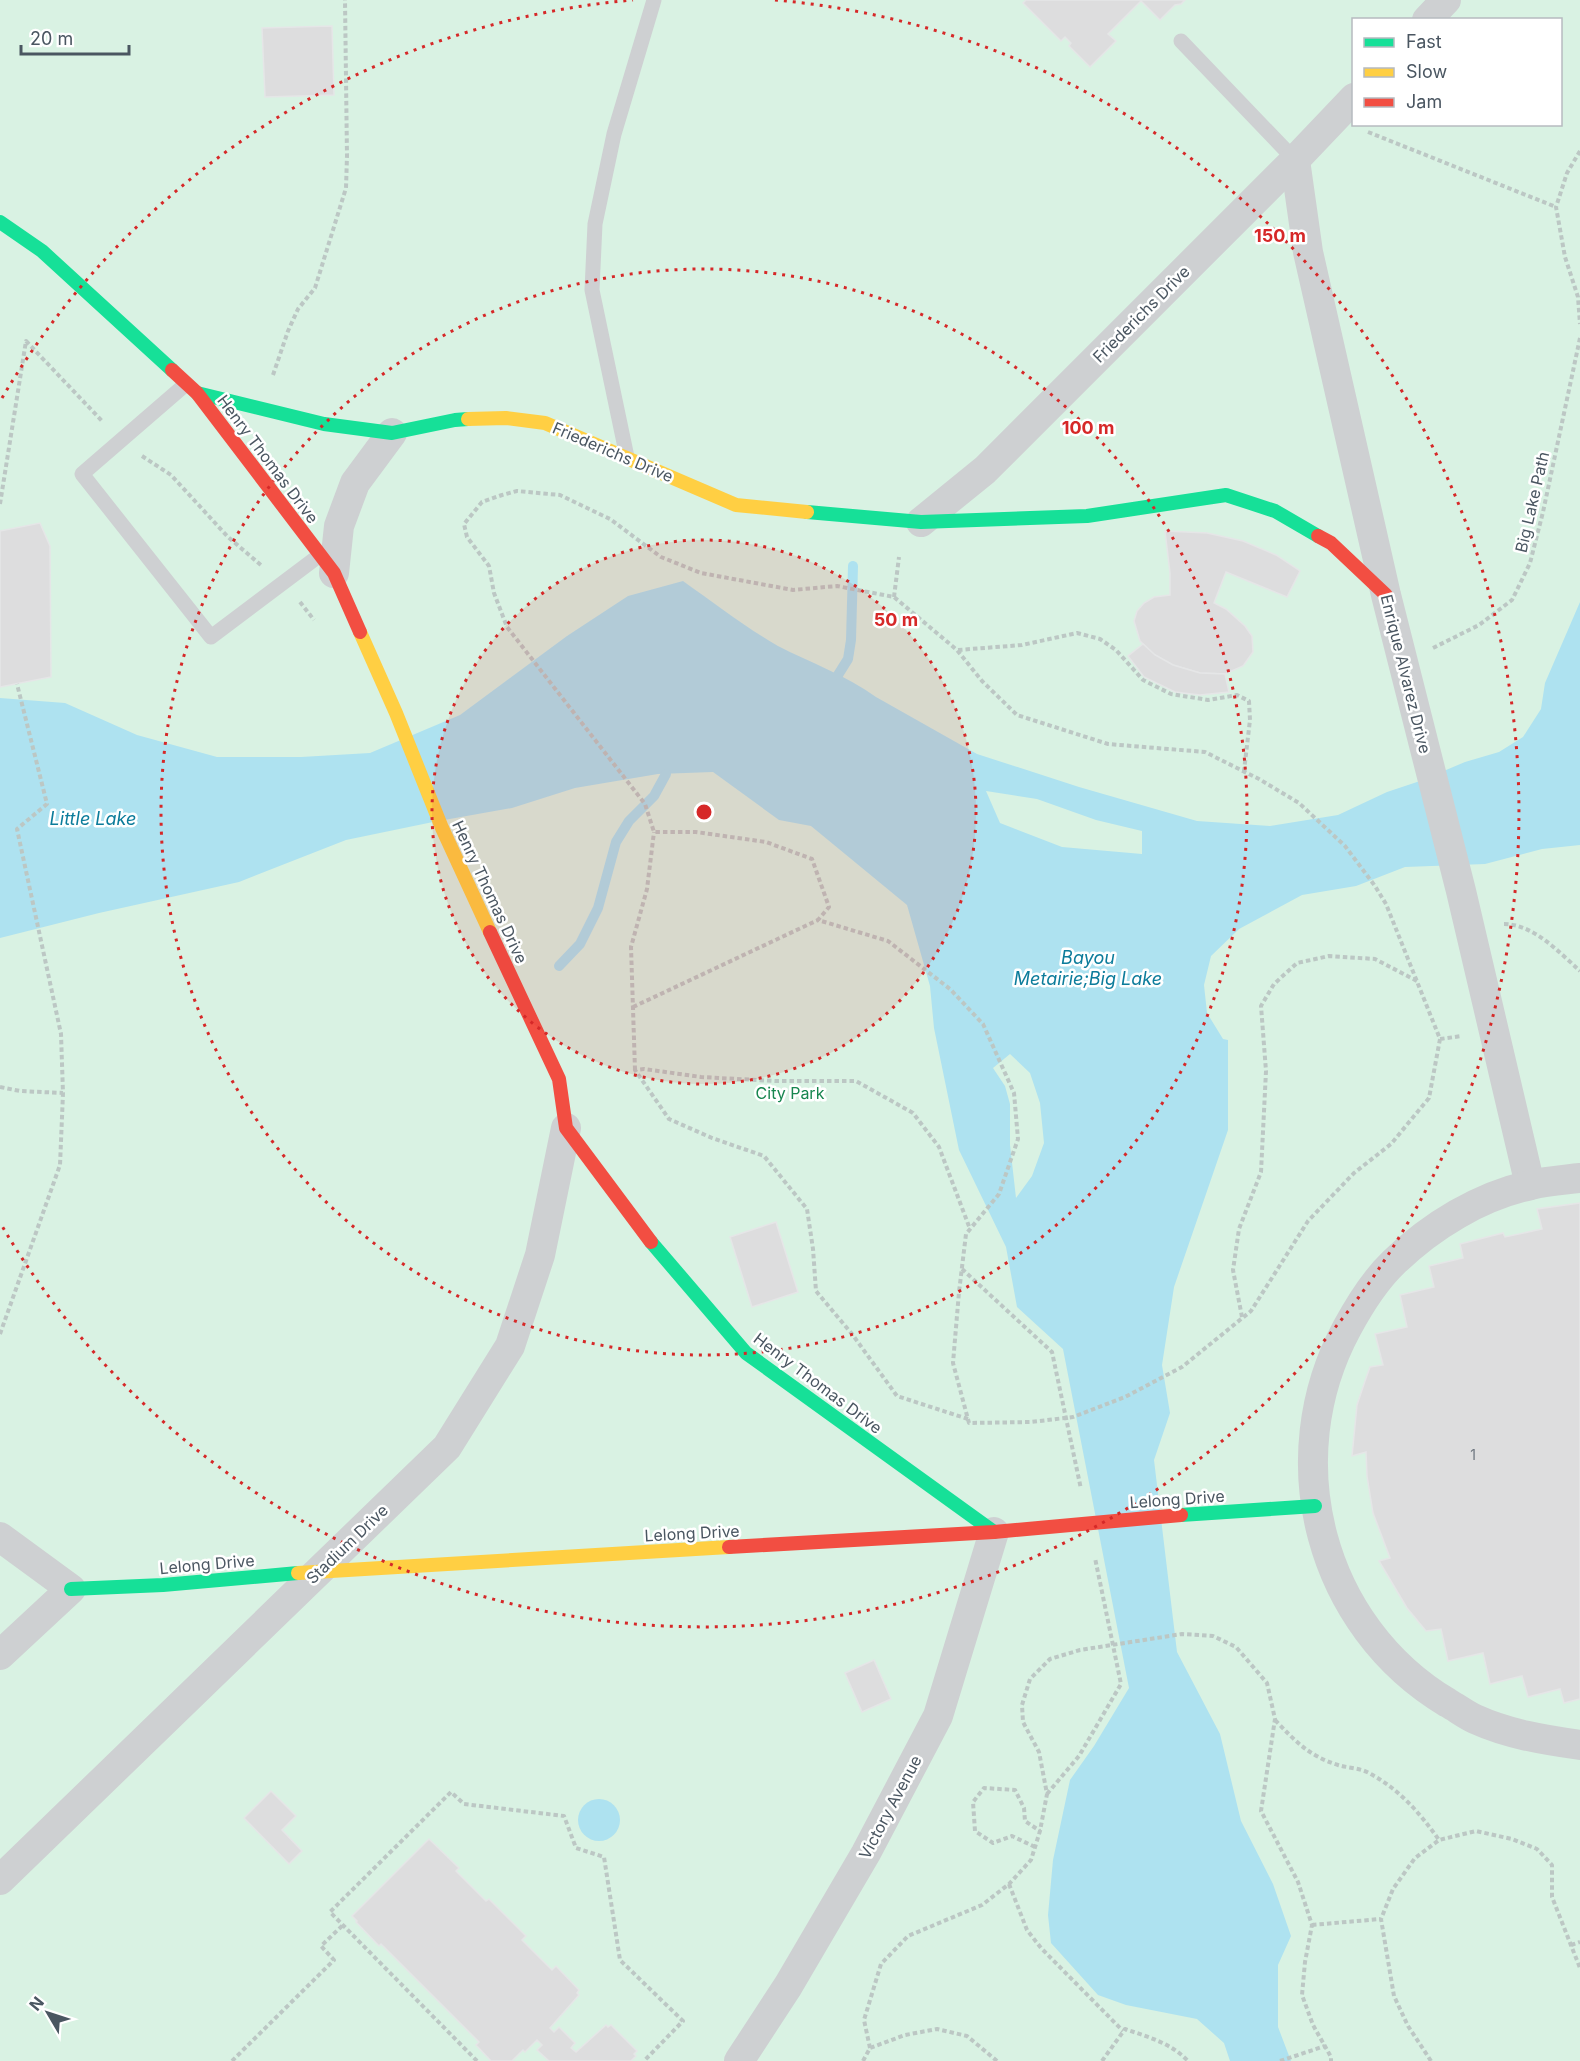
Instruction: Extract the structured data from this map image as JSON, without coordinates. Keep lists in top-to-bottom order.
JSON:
{
  "streets": {
    "street": [
      "Friederichs Drive",
      "Henry Thomas Drive",
      "Enrique Alvarez Drive",
      "Lelong Drive",
      "Stadium Drive",
      "Victory Avenue"
    ],
    "path": ["Big Lake Path"]
  },
  "crossings": [
    ["Friederichs Drive", "Henry Thomas Drive"],
    ["Friederichs Drive", "Enrique Alvarez Drive"],
    ["Henry Thomas Drive", "Lelong Drive"],
    ["Henry Thomas Drive", "Stadium Drive"],
    ["Henry Thomas Drive", "Victory Avenue"],
    ["Lelong Drive", "Stadium Drive"],
    ["Lelong Drive", "Victory Avenue"]
  ],
  "water": ["Little Lake", "Bayou Metairie;Big Lake"],
  "parks": ["City Park"],
  "house_numbers": ["1"],
  "legend": ["Fast", "Slow", "Jam"],
  "scale_bar": "20 m",
  "north": "top left",
  "rings": ["150 m", "100 m", "50 m"]
}
